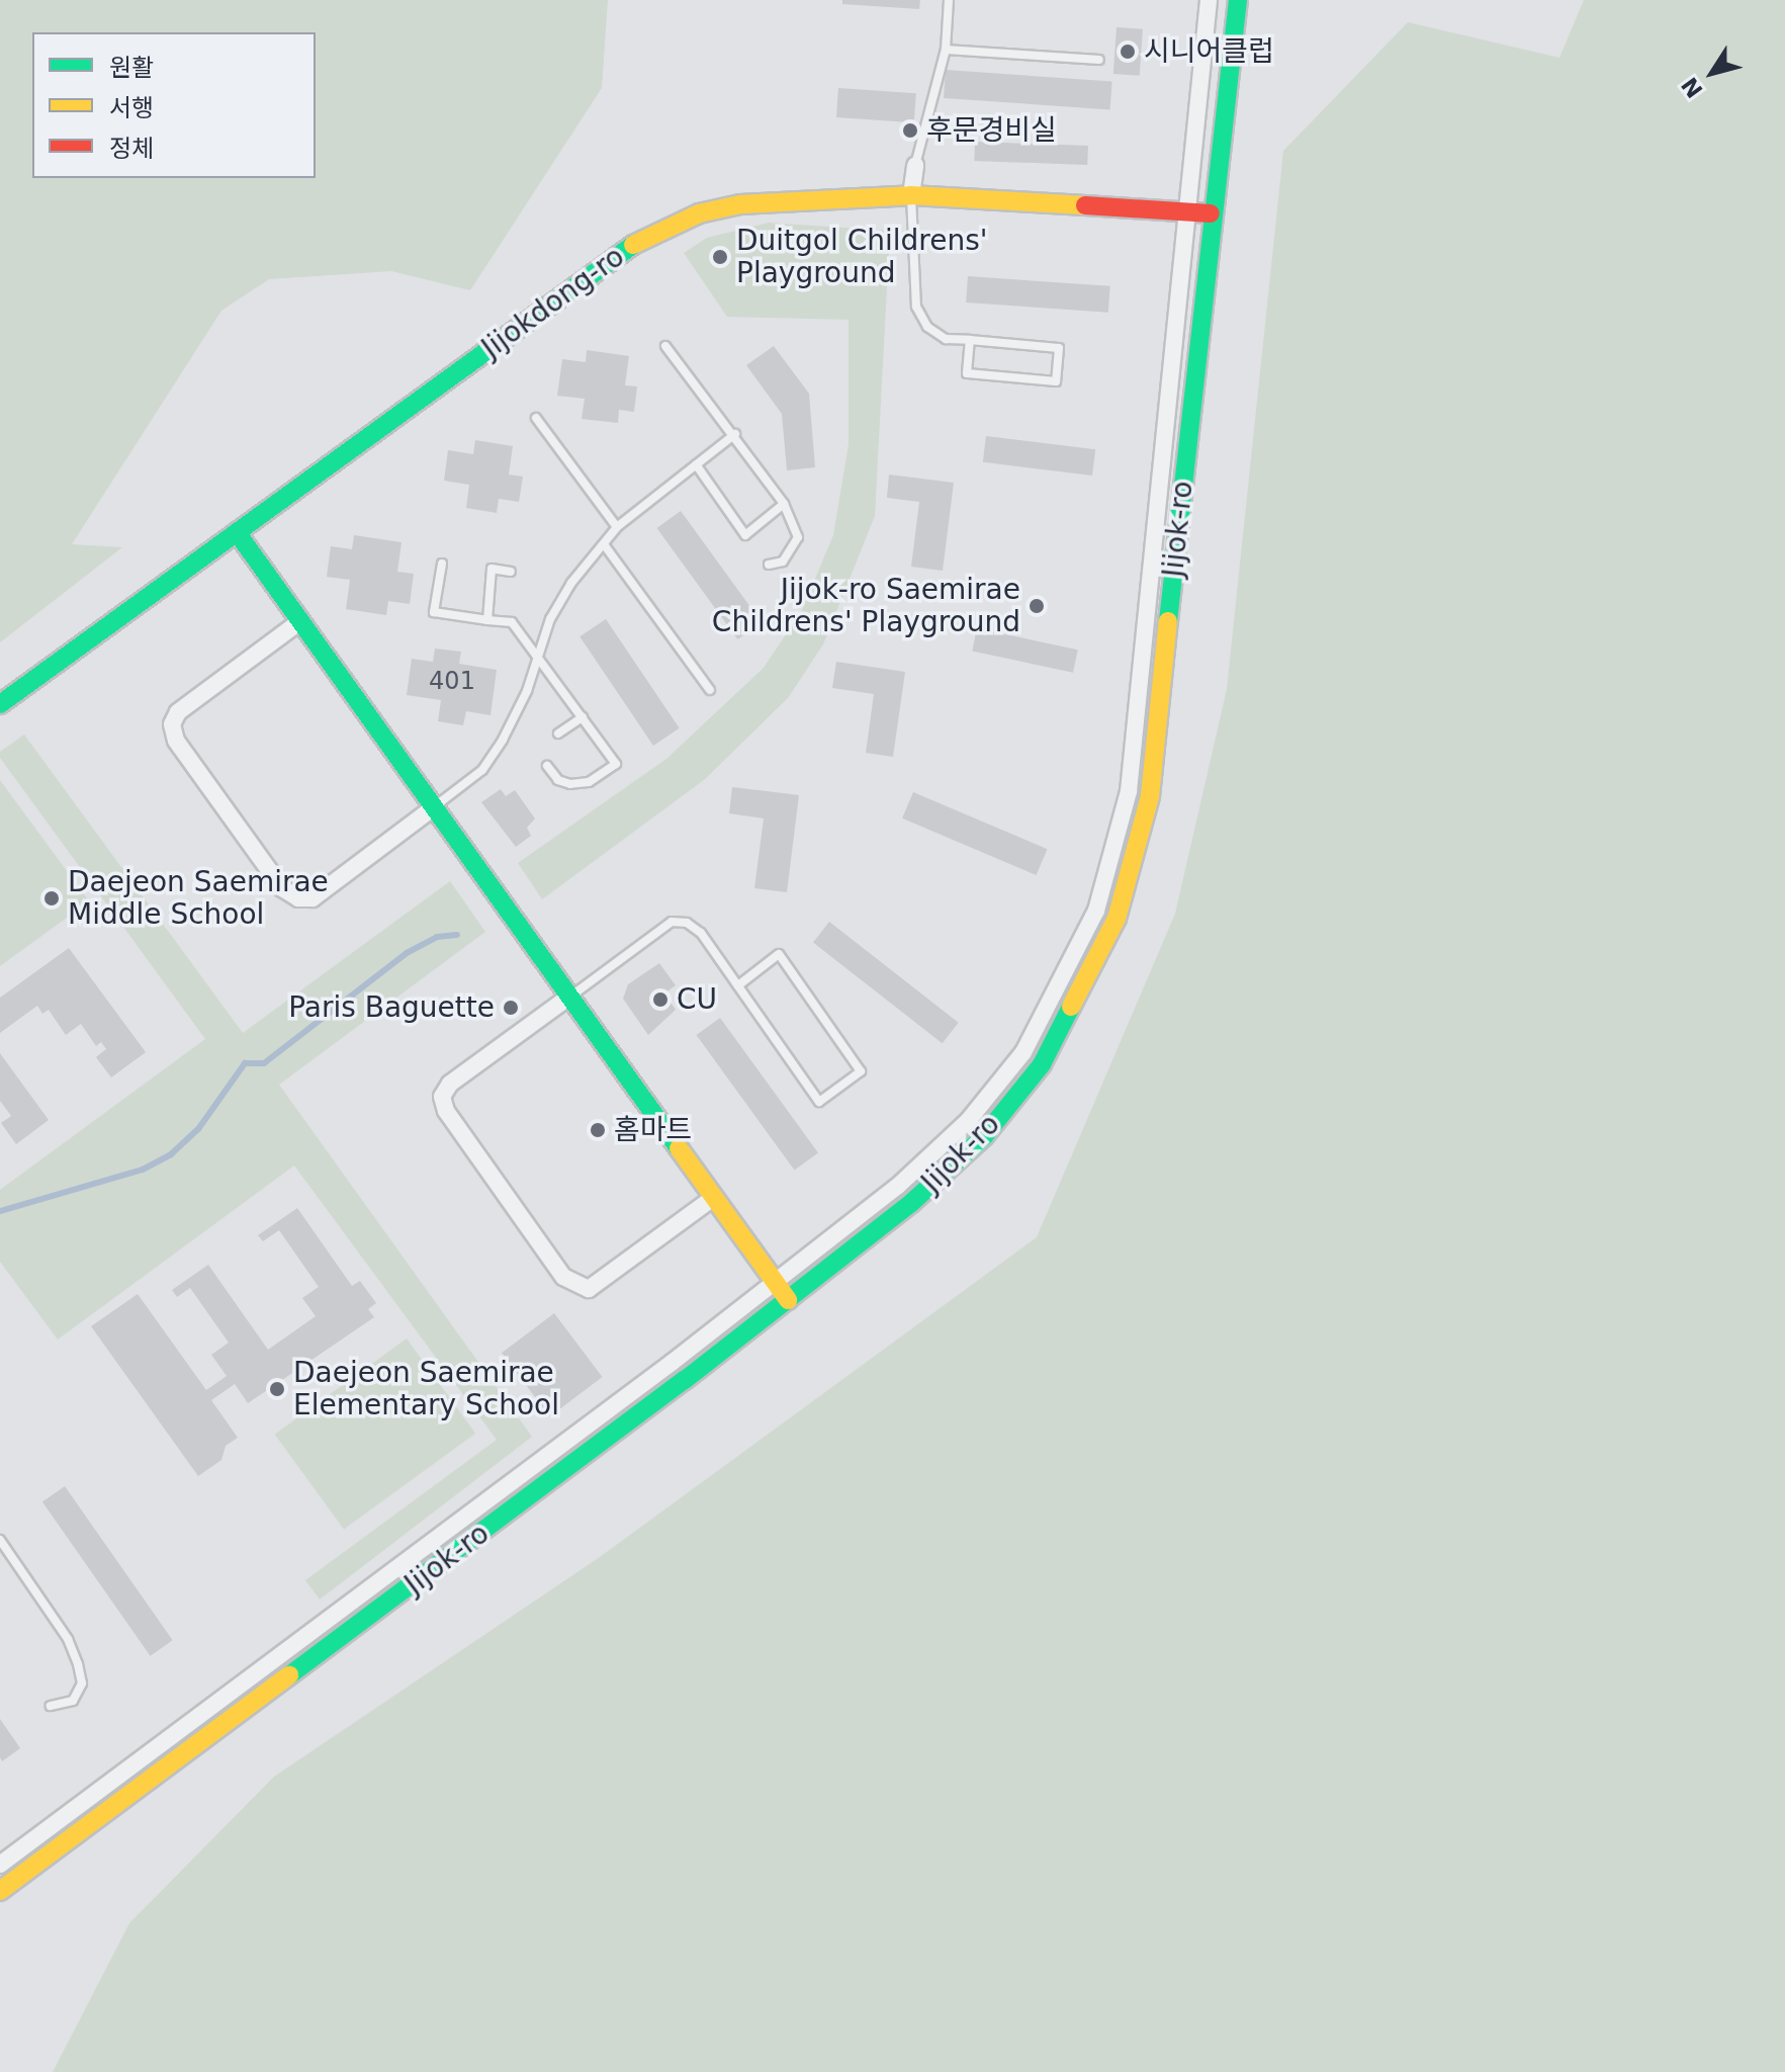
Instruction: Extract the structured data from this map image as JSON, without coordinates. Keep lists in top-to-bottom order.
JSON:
{
  "streets": {
    "street": ["Jijokdong-ro", "Jijok-ro"]
  },
  "crossings": [
    ["Jijokdong-ro", "Jijok-ro"]
  ],
  "places": [
    "시니어클럽",
    "후문경비실",
    "Duitgol Childrens' Playground",
    "Jijok-ro Saemirae Childrens' Playground",
    "Daejeon Saemirae Middle School",
    "CU",
    "Paris Baguette",
    "홈마트",
    "Daejeon Saemirae Elementary School"
  ],
  "house_numbers": ["401"],
  "legend": ["원활", "서행", "정체"],
  "north": "bottom left"
}
